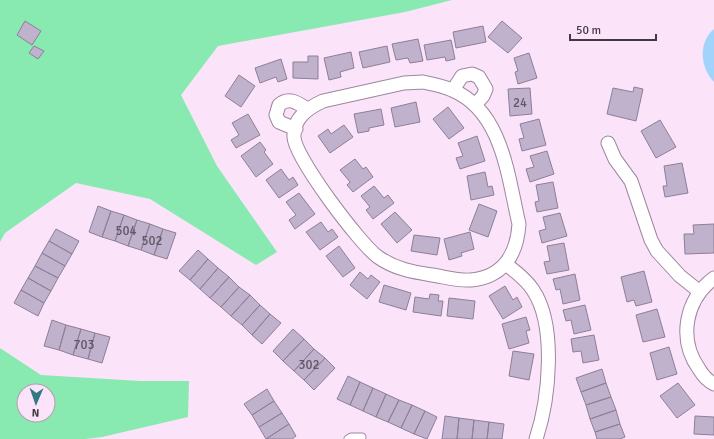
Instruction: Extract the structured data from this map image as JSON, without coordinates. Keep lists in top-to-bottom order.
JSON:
{
  "house_numbers": [
    "24",
    "504",
    "502",
    "703",
    "302"
  ],
  "scale_bar": "50 m",
  "north": "bottom"
}
